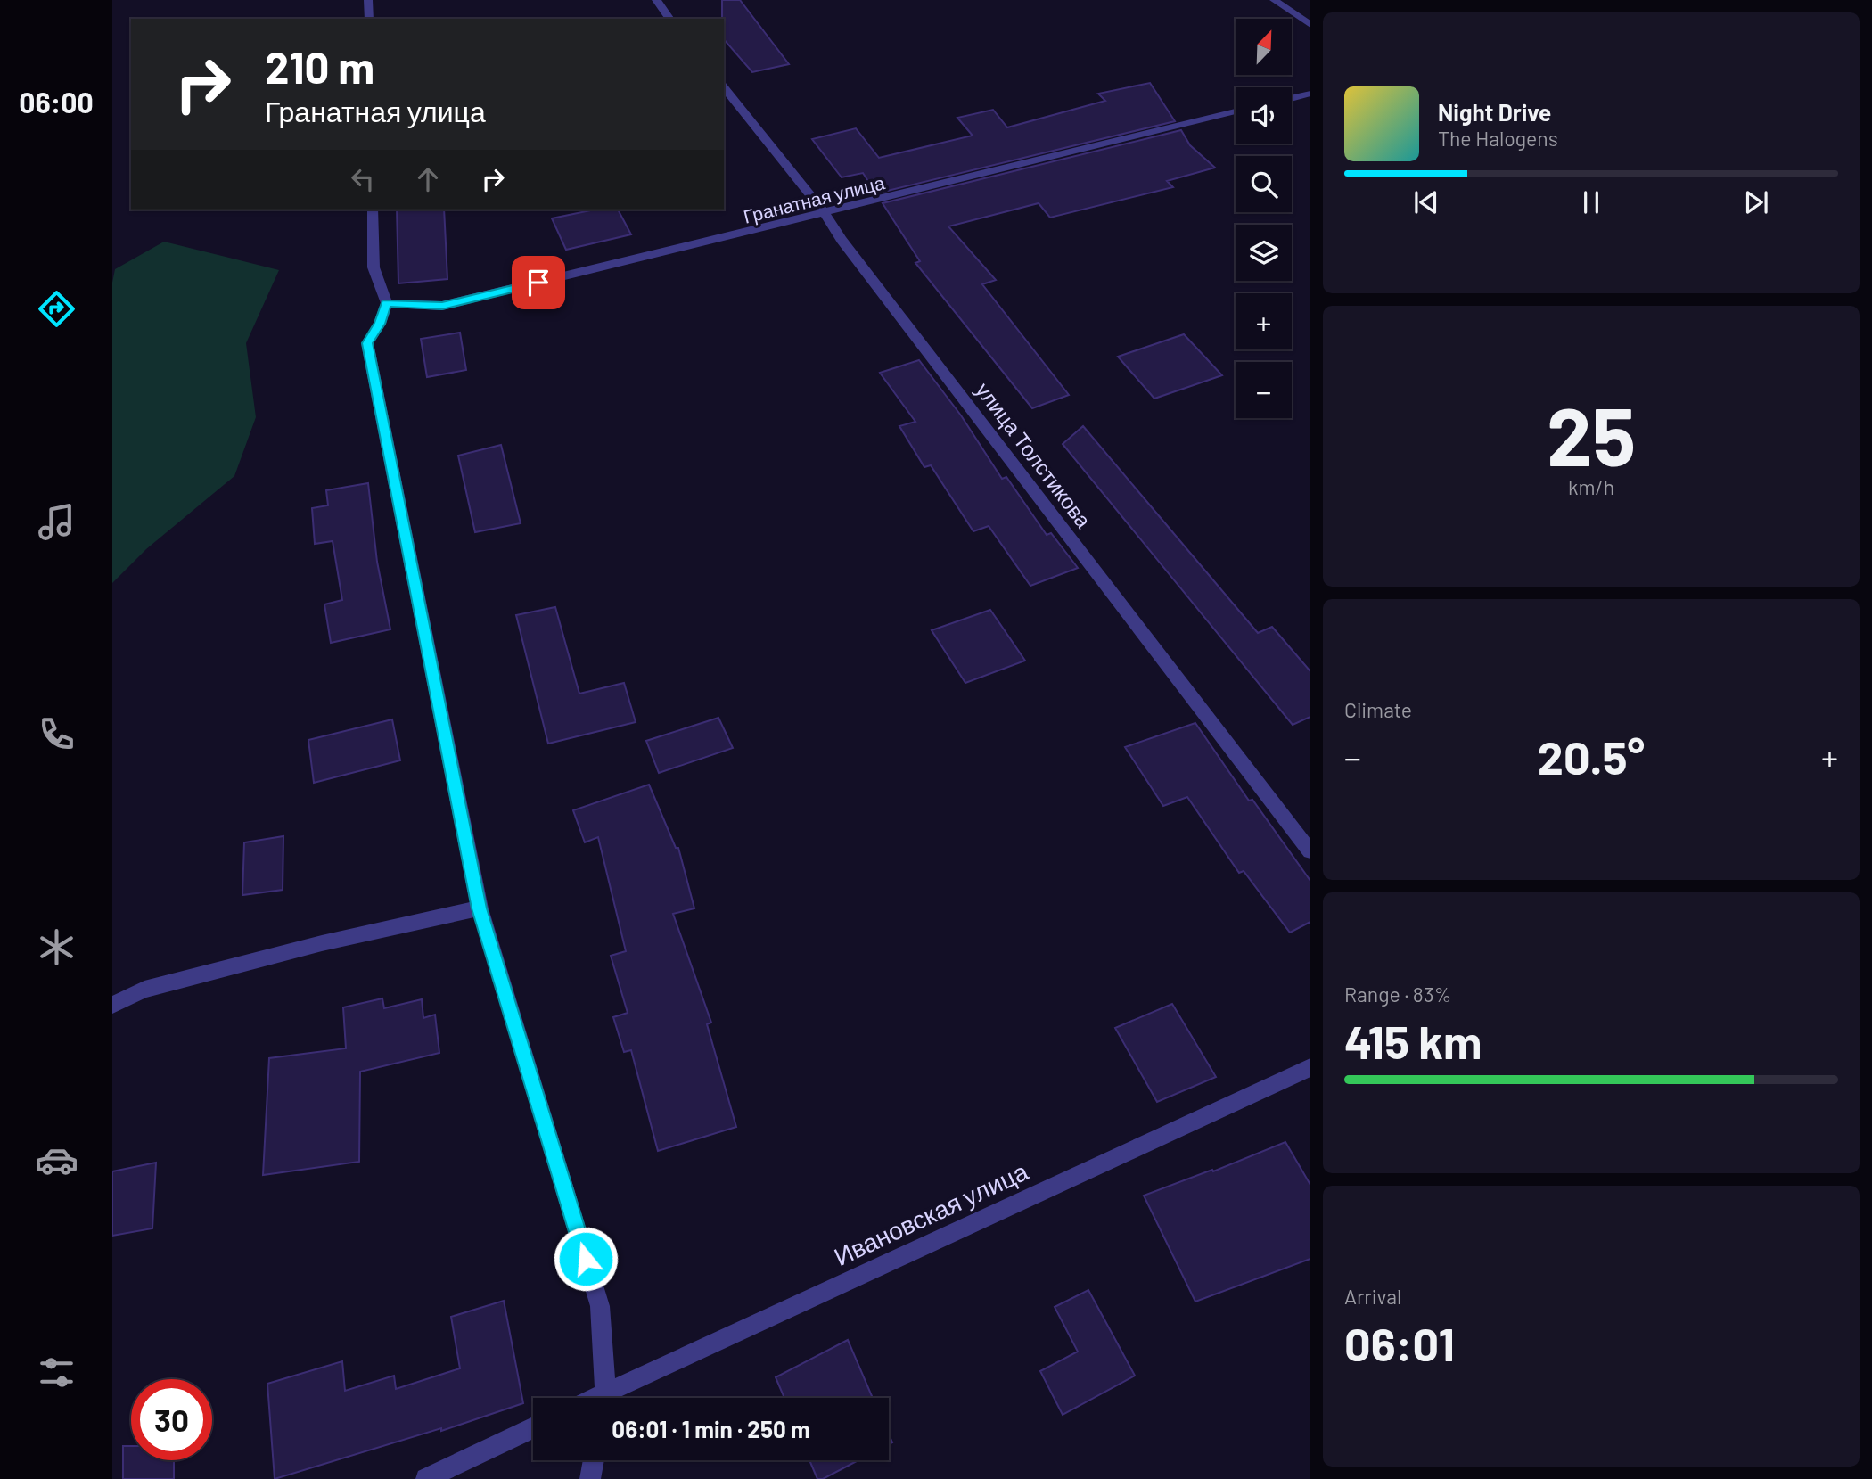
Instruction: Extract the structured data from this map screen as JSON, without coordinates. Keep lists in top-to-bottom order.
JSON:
{
  "streets": {
    "street": ["Гранатная улица", "улица Толстикова", "Ивановская улица"]
  },
  "crossings": [
    ["Гранатная улица", "улица Толстикова"]
  ],
  "north": "top right",
  "page": {
    "tabs": "06:00",
    "map_buttons": ["+", "−"],
    "turn": ["210 m", "Гранатная улица"],
    "song": ["Night Drive", "The Halogens"],
    "tile": [
      ["25", "km/h"],
      "Climate",
      ["Range · 83%", "415 km"],
      ["Arrival", "06:01"]
    ],
    "heat": ["−", "20.5°", "+"],
    "limit": "30",
    "trip": "06:01 · 1 min · 250 m"
  }
}
